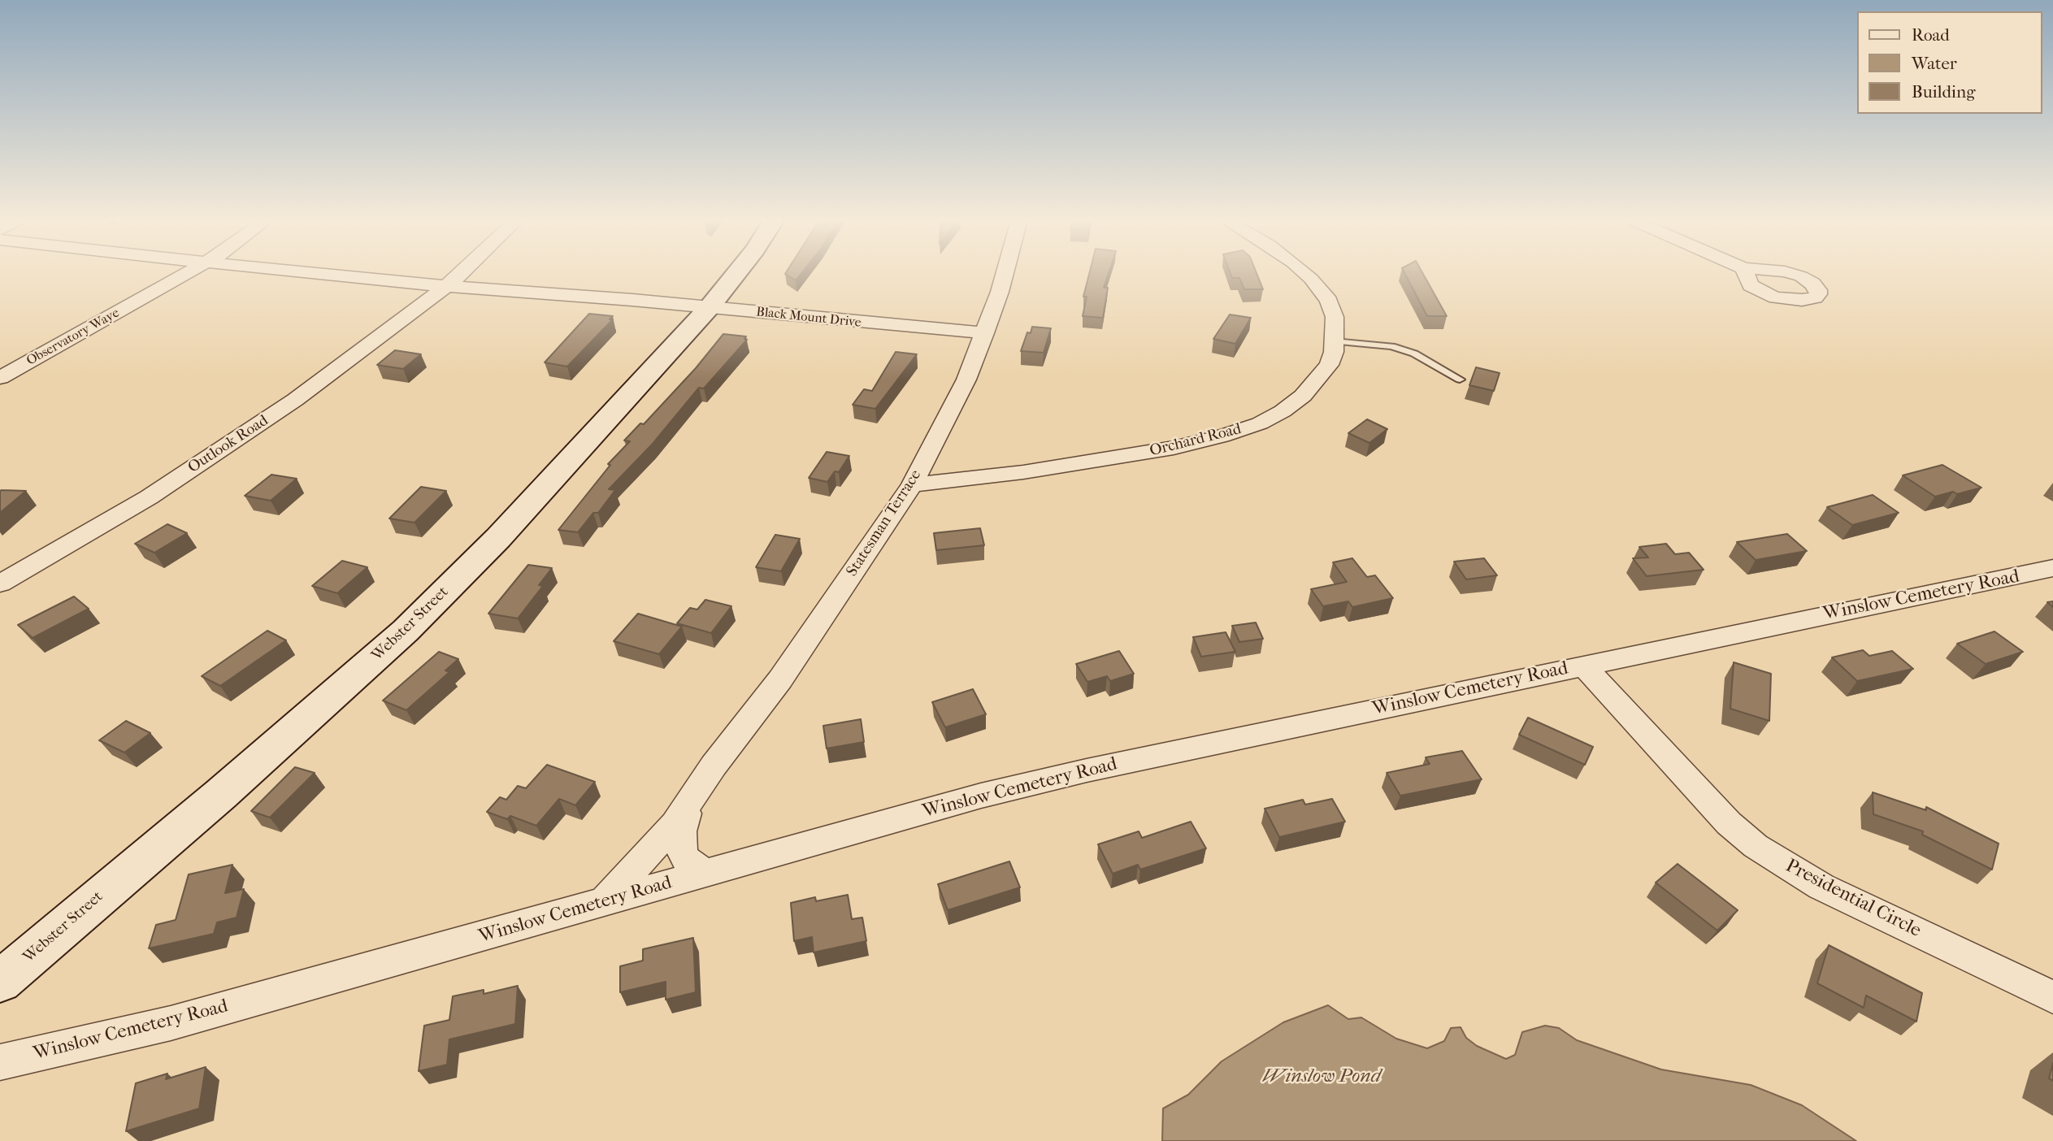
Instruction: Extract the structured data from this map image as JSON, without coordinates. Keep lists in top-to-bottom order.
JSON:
{
  "streets": {
    "street": [
      "Black Mount Drive",
      "Observatory Waye",
      "Orchard Road",
      "Outlook Road",
      "Statesman Terrace",
      "Winslow Cemetery Road",
      "Webster Street",
      "Presidential Circle"
    ]
  },
  "crossings": [
    ["Black Mount Drive", "Outlook Road"],
    ["Black Mount Drive", "Statesman Terrace"],
    ["Black Mount Drive", "Webster Street"],
    ["Orchard Road", "Statesman Terrace"],
    ["Statesman Terrace", "Winslow Cemetery Road"],
    ["Winslow Cemetery Road", "Presidential Circle"]
  ],
  "water": ["Winslow Pond"],
  "legend": ["Road", "Water", "Building"]
}
